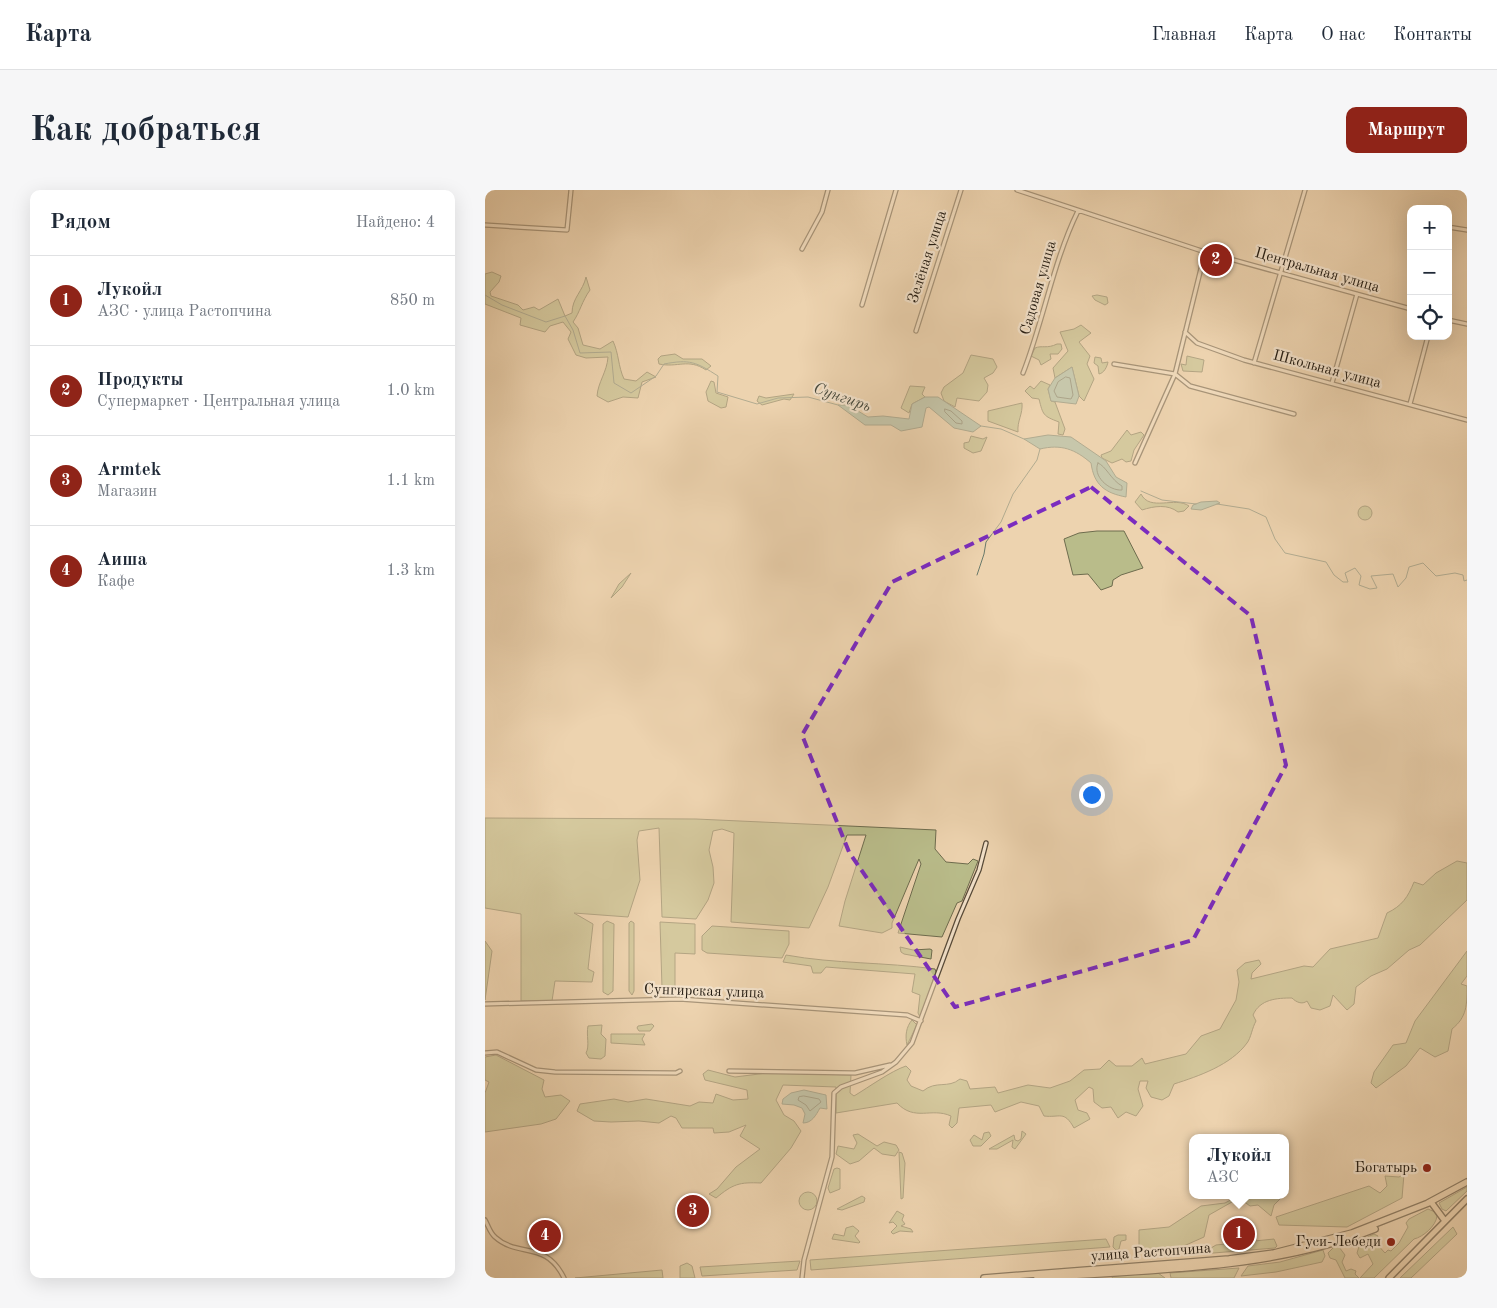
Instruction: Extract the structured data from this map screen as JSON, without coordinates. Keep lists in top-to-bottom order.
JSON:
{
  "streets": {
    "highway": ["улица Растопчина"],
    "street": [
      "Зелёная улица",
      "Центральная улица",
      "Садовая улица",
      "Школьная улица",
      "Сунгирская улица"
    ]
  },
  "crossings": [
    ["Центральная улица", "Садовая улица"]
  ],
  "water": ["Сунгирь"],
  "places": ["Богатырь", "Гуси-Лебеди"],
  "page": {
    "header": "Карта",
    "nav": [
      "Главная",
      "Карта",
      "О нас",
      "Контакты"
    ],
    "buttons": "Маршрут",
    "title": "Как добраться",
    "heading": ["Рядом", "Найдено: 4"],
    "map_buttons": ["+", "−"],
    "pins": [
      "2",
      "3",
      "1",
      "4"
    ],
    "list": [
      {
        "mark": "1",
        "name": "Лукойл",
        "note": "АЗС · улица Растопчина",
        "value": "850 m"
      },
      {
        "mark": "2",
        "name": "Продукты",
        "note": "Супермаркет · Центральная улица",
        "value": "1.0 km"
      },
      {
        "mark": "3",
        "name": "Armtek",
        "note": "Магазин",
        "value": "1.1 km"
      },
      {
        "mark": "4",
        "name": "Аиша",
        "note": "Кафе",
        "value": "1.3 km"
      }
    ],
    "popup": ["Лукойл", "АЗС"]
  }
}
